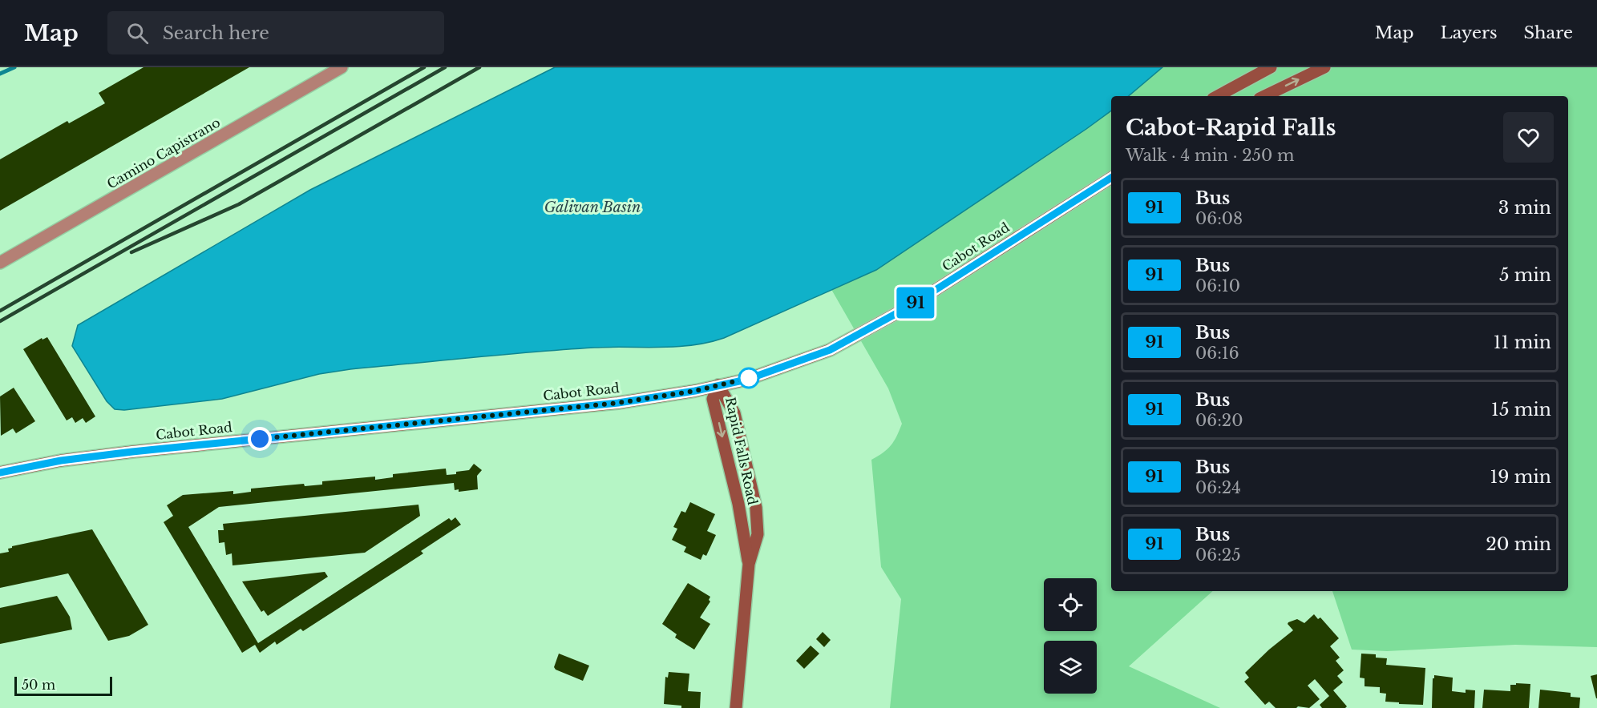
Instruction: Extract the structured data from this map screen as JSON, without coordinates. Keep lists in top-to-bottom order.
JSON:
{
  "streets": {
    "main road": ["Cabot Road", "Rapid Falls Road"],
    "street": ["Camino Capistrano"]
  },
  "crossings": [
    ["Cabot Road", "Rapid Falls Road"]
  ],
  "water": ["Galivan Basin"],
  "lines": ["bus line 91"],
  "scale_bar": "50 m",
  "page": {
    "header": "Map",
    "search": "Search here",
    "nav": ["Map", "Layers", "Share"],
    "on_map": "91",
    "heading": ["Cabot-Rapid Falls", "Walk · 4 min · 250 m"],
    "list": [
      {
        "mark": "91",
        "name": "Bus",
        "note": "06:08",
        "value": "3 min"
      },
      {
        "mark": "91",
        "name": "Bus",
        "note": "06:10",
        "value": "5 min"
      },
      {
        "mark": "91",
        "name": "Bus",
        "note": "06:16",
        "value": "11 min"
      },
      {
        "mark": "91",
        "name": "Bus",
        "note": "06:20",
        "value": "15 min"
      },
      {
        "mark": "91",
        "name": "Bus",
        "note": "06:24",
        "value": "19 min"
      },
      {
        "mark": "91",
        "name": "Bus",
        "note": "06:25",
        "value": "20 min"
      }
    ],
    "scale": "50 m"
  }
}
